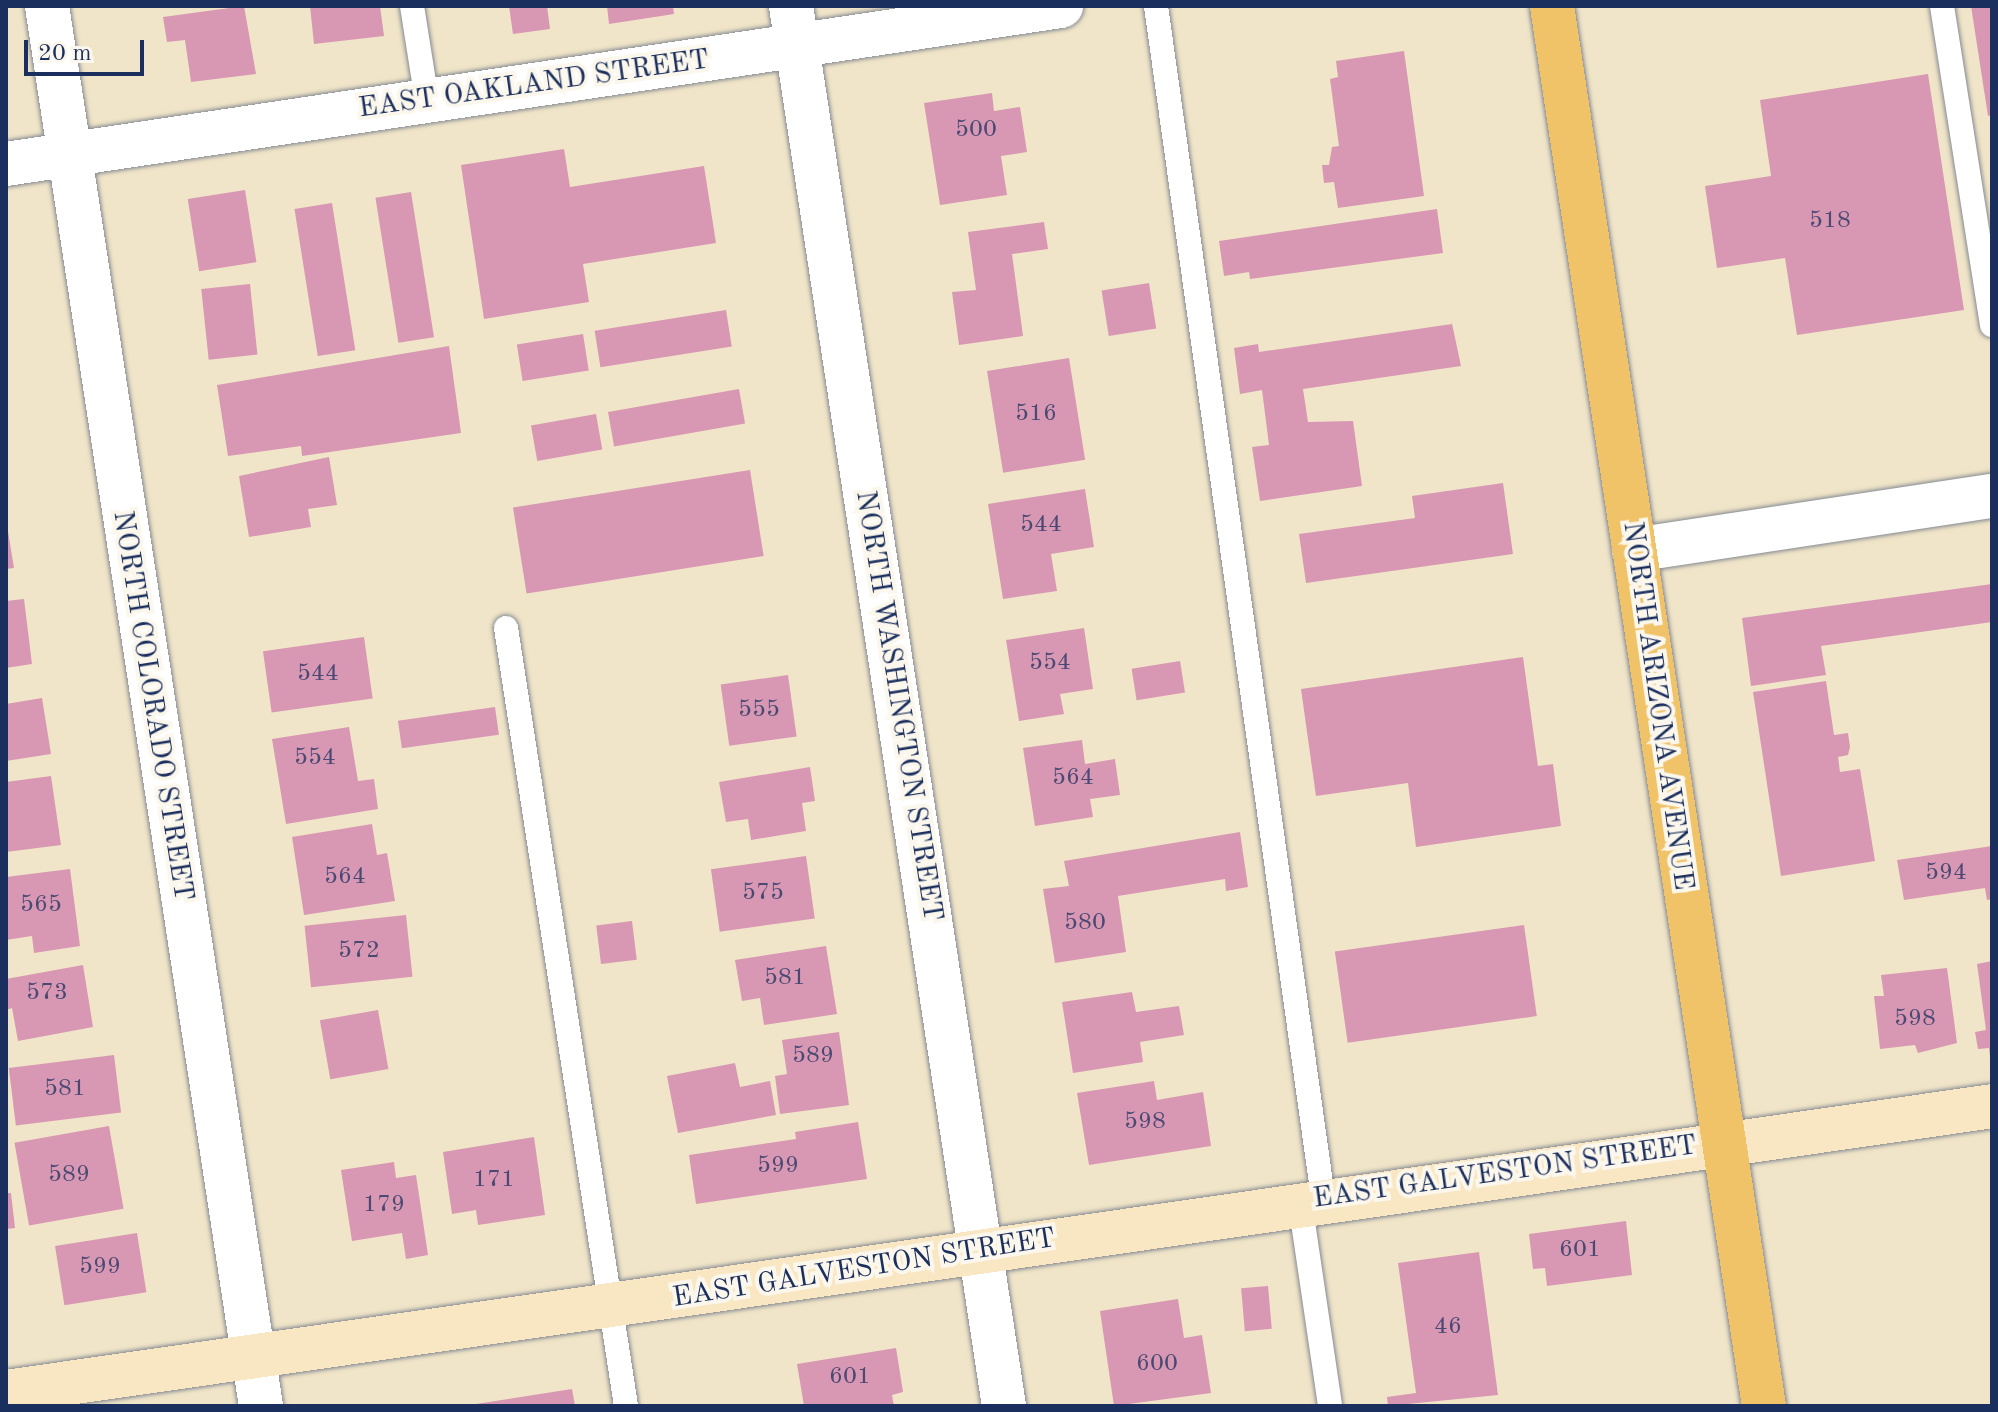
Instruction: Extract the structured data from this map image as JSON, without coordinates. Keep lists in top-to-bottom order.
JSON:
{
  "streets": {
    "main road": ["NORTH ARIZONA AVENUE"],
    "street": [
      "EAST OAKLAND STREET",
      "NORTH COLORADO STREET",
      "NORTH WASHINGTON STREET",
      "EAST GALVESTON STREET"
    ]
  },
  "crossings": [
    ["EAST OAKLAND STREET", "NORTH COLORADO STREET"],
    ["EAST OAKLAND STREET", "NORTH WASHINGTON STREET"],
    ["NORTH COLORADO STREET", "EAST GALVESTON STREET"],
    ["NORTH WASHINGTON STREET", "EAST GALVESTON STREET"],
    ["NORTH ARIZONA AVENUE", "EAST GALVESTON STREET"]
  ],
  "house_numbers": [
    "500",
    "518",
    "516",
    "544",
    "554",
    "544",
    "555",
    "554",
    "564",
    "594",
    "564",
    "575",
    "565",
    "580",
    "572",
    "581",
    "573",
    "598",
    "589",
    "581",
    "598",
    "599",
    "589",
    "171",
    "179",
    "601",
    "599",
    "46",
    "600",
    "601"
  ],
  "scale_bar": "20 m"
}
